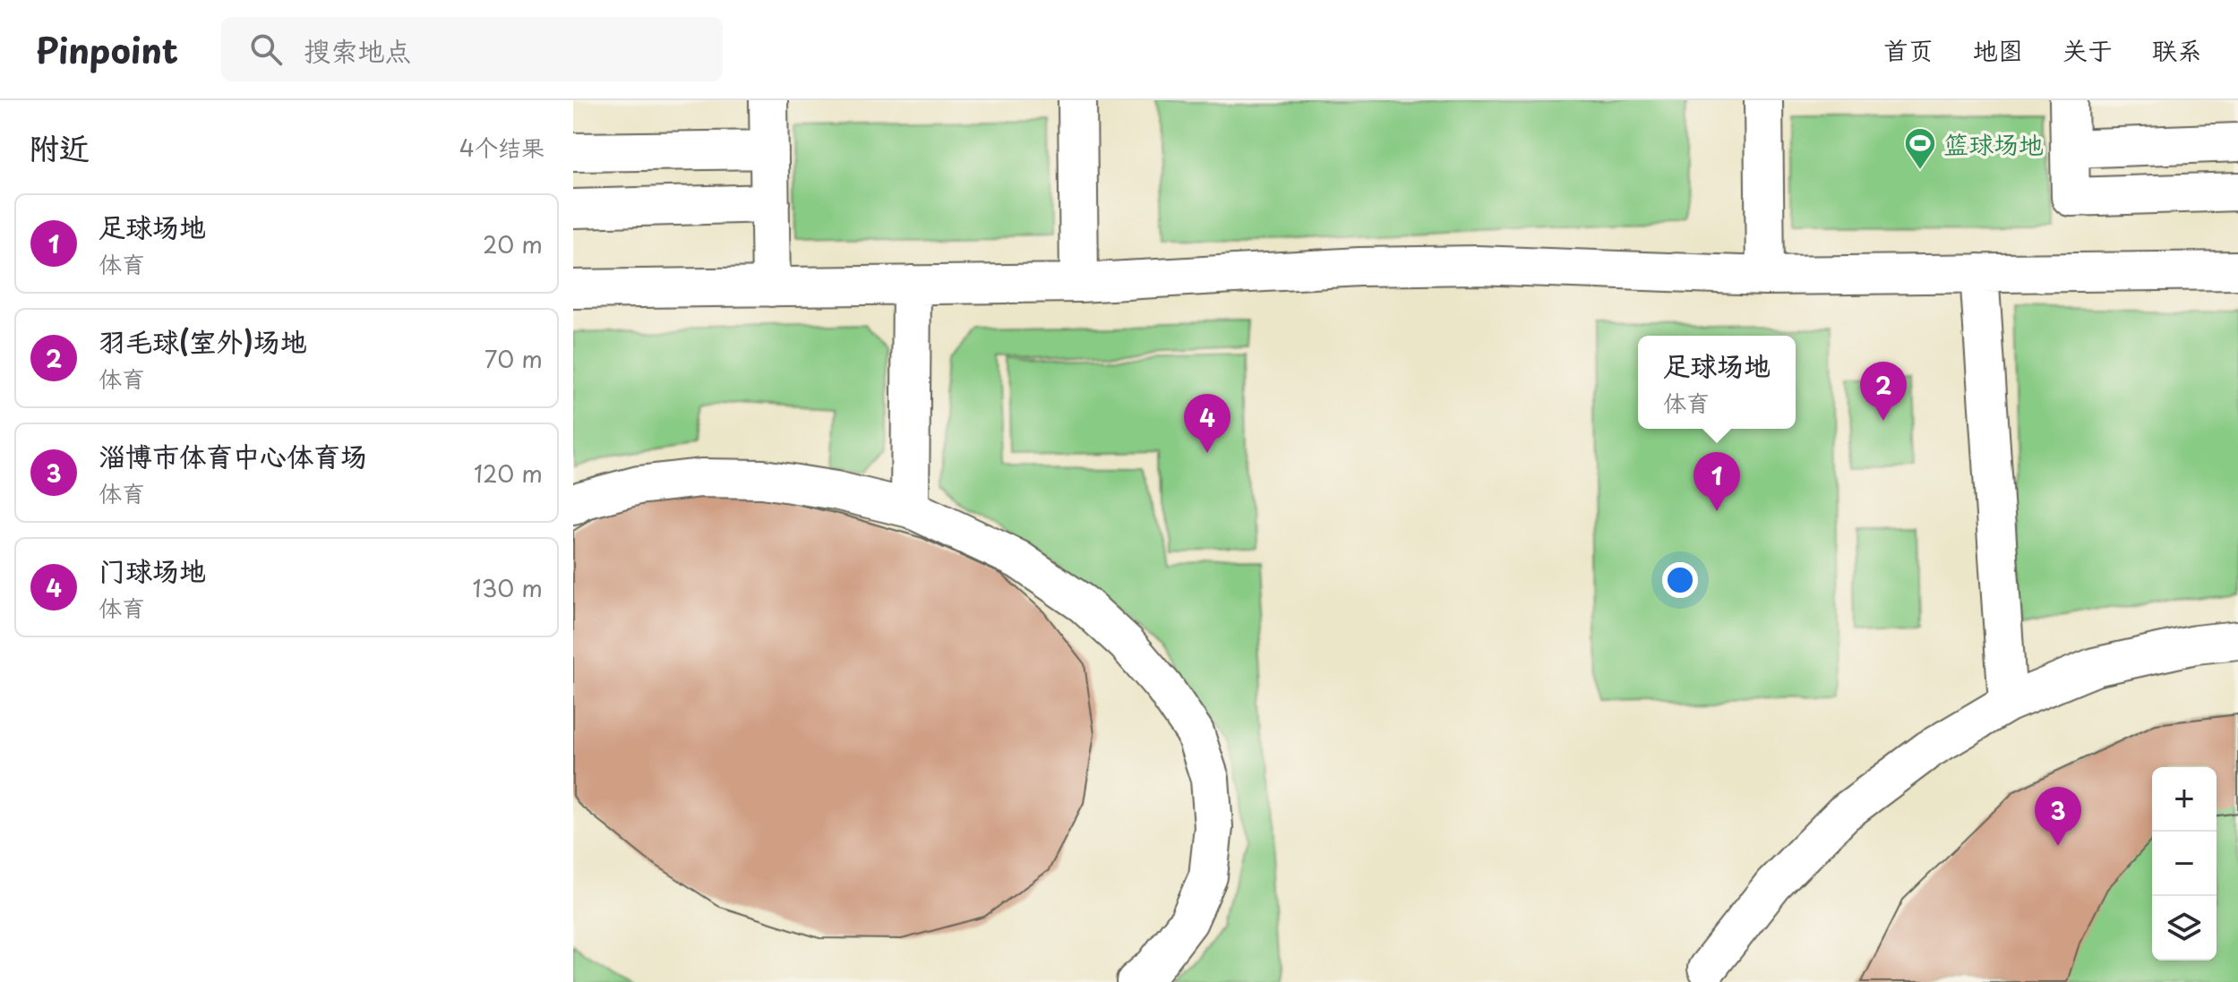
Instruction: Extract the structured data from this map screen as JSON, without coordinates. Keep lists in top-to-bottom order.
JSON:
{
  "places": {
    "sports": ["篮球场地"]
  },
  "page": {
    "header": "Pinpoint",
    "search": "搜索地点",
    "nav": [
      "首页",
      "地图",
      "关于",
      "联系"
    ],
    "heading": ["附近", "4个结果"],
    "list": [
      {
        "mark": "1",
        "name": "足球场地",
        "note": "体育",
        "value": "20 m"
      },
      {
        "mark": "2",
        "name": "羽毛球(室外)场地",
        "note": "体育",
        "value": "70 m"
      },
      {
        "mark": "3",
        "name": "淄博市体育中心体育场",
        "note": "体育",
        "value": "120 m"
      },
      {
        "mark": "4",
        "name": "门球场地",
        "note": "体育",
        "value": "130 m"
      }
    ],
    "popup": ["足球场地", "体育"],
    "pins": [
      "2",
      "4",
      "1",
      "3"
    ],
    "map_buttons": ["+", "−"]
  }
}
